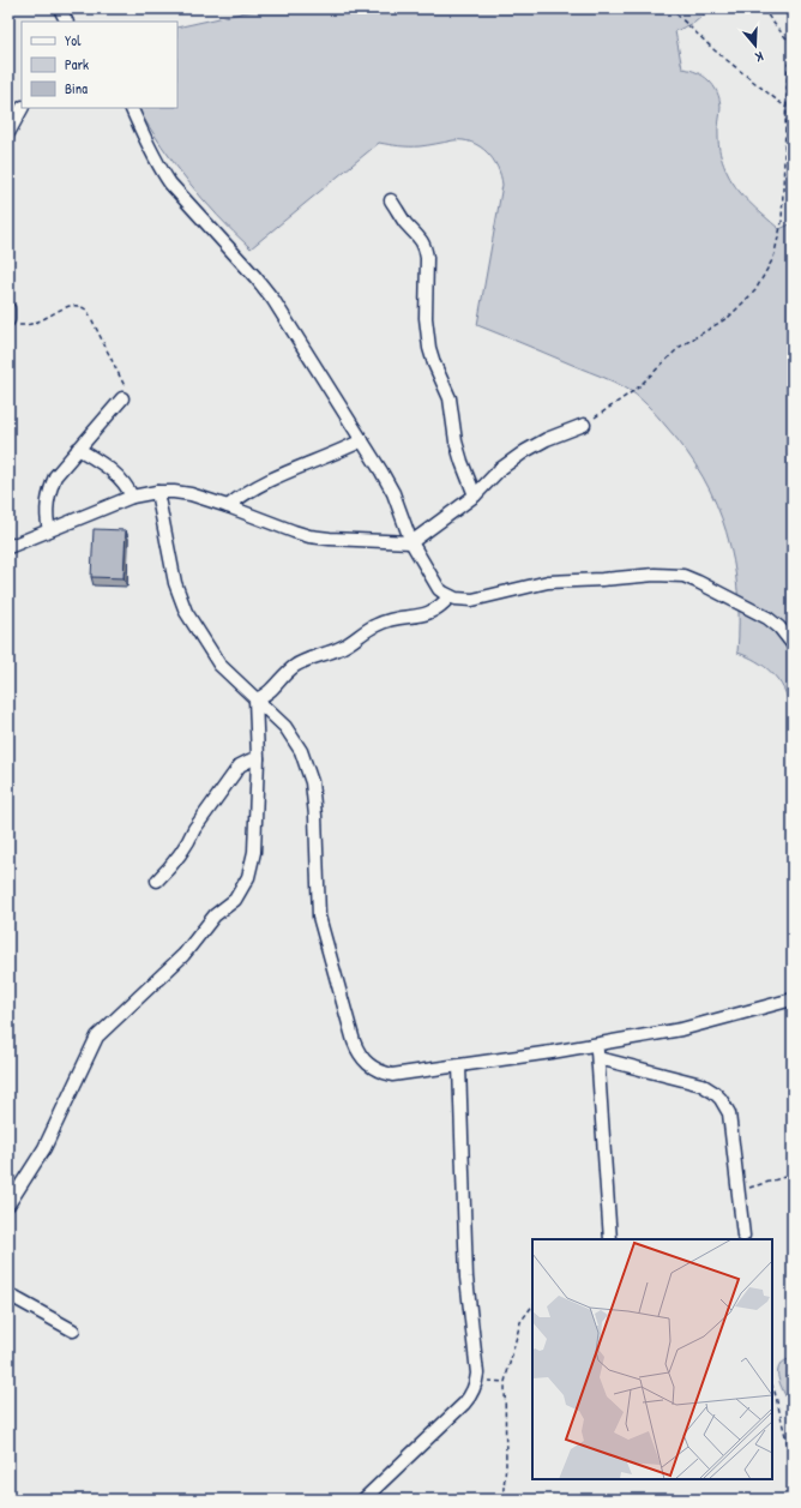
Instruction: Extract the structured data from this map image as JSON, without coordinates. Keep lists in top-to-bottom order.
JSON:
{
  "legend": ["Yol", "Park", "Bina"],
  "north": "bottom"
}
